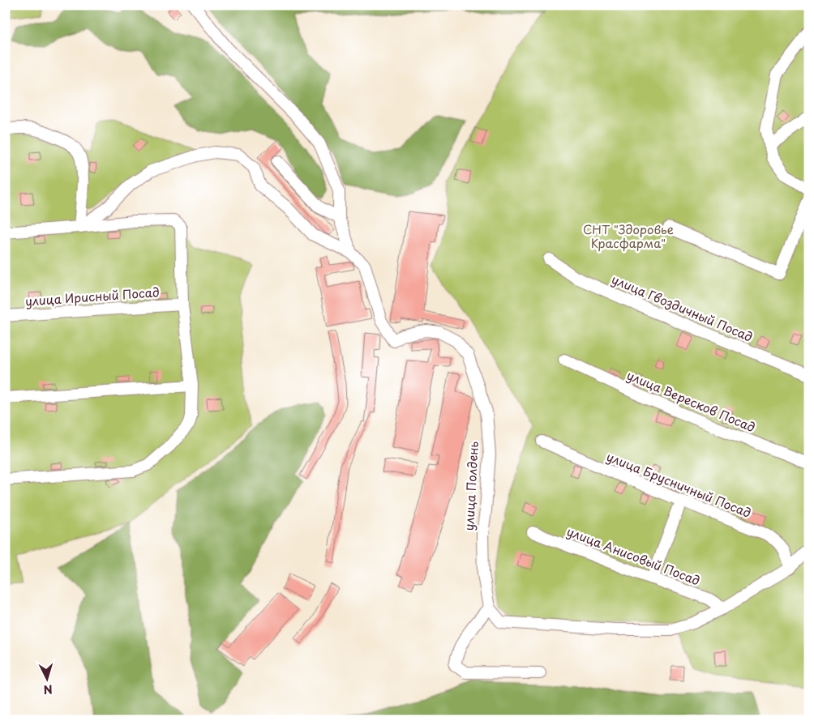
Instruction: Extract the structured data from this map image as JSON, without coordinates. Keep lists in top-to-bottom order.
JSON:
{
  "streets": {
    "street": [
      "улица Ирисный Посад",
      "улица Гвоздичный Посад",
      "улица Вересков Посад",
      "улица Брусничный Посад",
      "улица Полдень",
      "улица Анисовый Посад"
    ]
  },
  "parks": ["СНТ \"Здоровье Красфарма\""],
  "north": "bottom"
}
